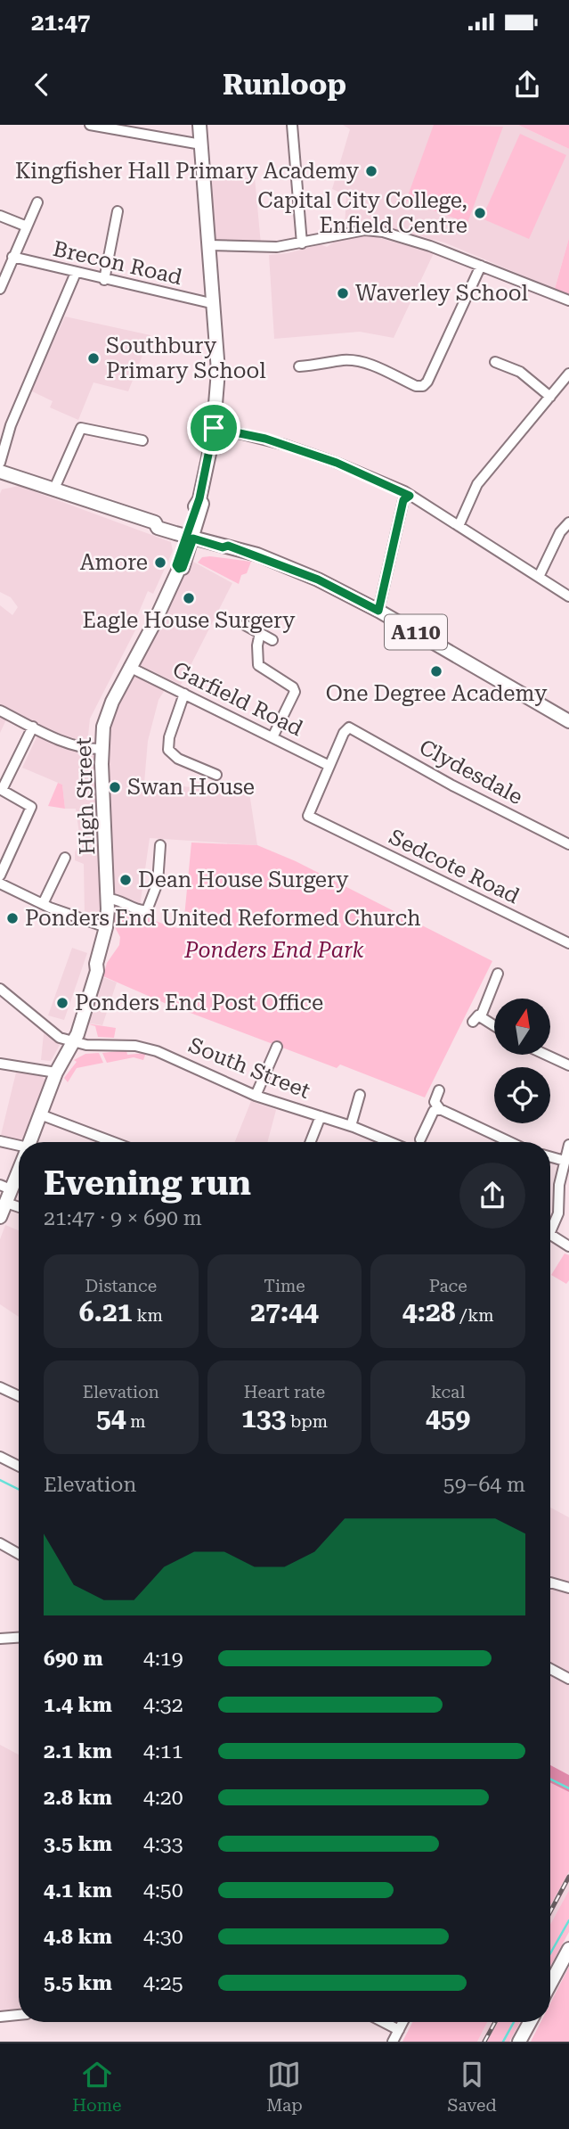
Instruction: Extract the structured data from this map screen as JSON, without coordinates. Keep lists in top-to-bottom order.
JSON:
{
  "streets": {
    "main road": ["A110", "High Street"],
    "street": [
      "Brecon Road",
      "Garfield Road",
      "Clydesdale",
      "Sedcote Road",
      "South Street"
    ]
  },
  "crossings": [
    ["Brecon Road", "High Street"],
    ["A110", "High Street"],
    ["Garfield Road", "Clydesdale"],
    ["Garfield Road", "High Street"],
    ["Garfield Road", "Sedcote Road"],
    ["Clydesdale", "Sedcote Road"],
    ["High Street", "South Street"]
  ],
  "parks": ["Ponders End Park"],
  "places": [
    "Kingfisher Hall Primary Academy",
    "Capital City College, Enfield Centre",
    "Waverley School",
    "Southbury Primary School",
    "Amore",
    "Eagle House Surgery",
    "One Degree Academy",
    "Swan House",
    "Dean House Surgery",
    "Ponders End United Reformed Church",
    "Ponders End Post Office"
  ],
  "north": "top",
  "page": {
    "status": "21:47",
    "header": "Runloop",
    "heading": ["Evening run", "21:47 · 9 × 690 m"],
    "stats": [
      ["Distance", "6.21 km"],
      ["Time", "27:44"],
      ["Pace", "4:28 /km"],
      ["Elevation", "54 m"],
      ["Heart rate", "133 bpm"],
      ["kcal", "459"]
    ],
    "chart": ["Elevation", "59–64 m"],
    "list": [
      {
        "name": "690 m",
        "note": "4:19"
      },
      {
        "name": "1.4 km",
        "note": "4:32"
      },
      {
        "name": "2.1 km",
        "note": "4:11"
      },
      {
        "name": "2.8 km",
        "note": "4:20"
      },
      {
        "name": "3.5 km",
        "note": "4:33"
      },
      {
        "name": "4.1 km",
        "note": "4:50"
      },
      {
        "name": "4.8 km",
        "note": "4:30"
      },
      {
        "name": "5.5 km",
        "note": "4:25"
      }
    ],
    "tabs": ["Home", "Map", "Saved"]
  }
}
